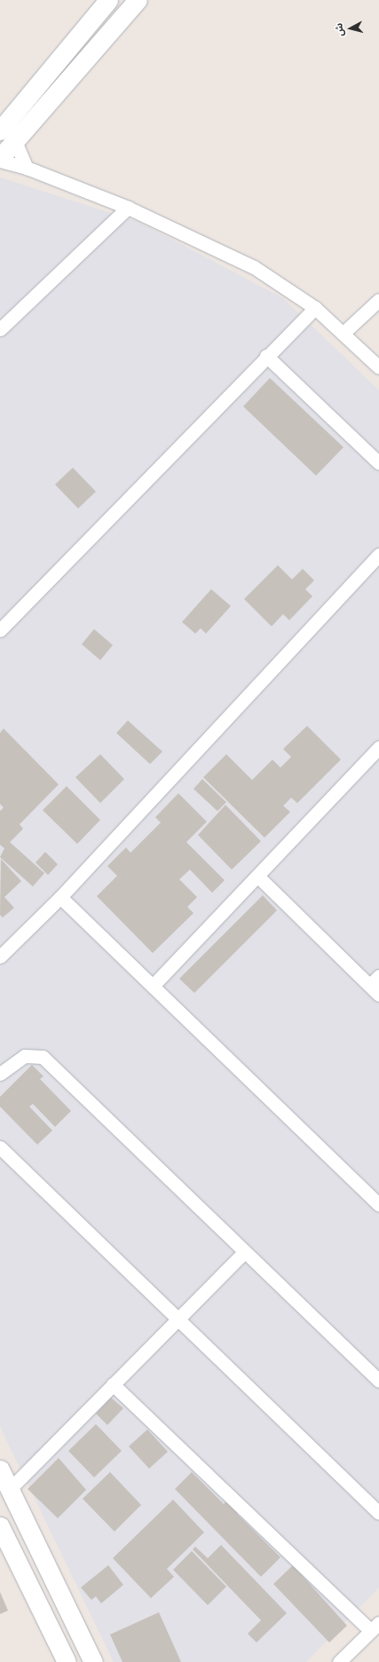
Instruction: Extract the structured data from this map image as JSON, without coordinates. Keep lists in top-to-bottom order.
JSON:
{
  "north": "left"
}
